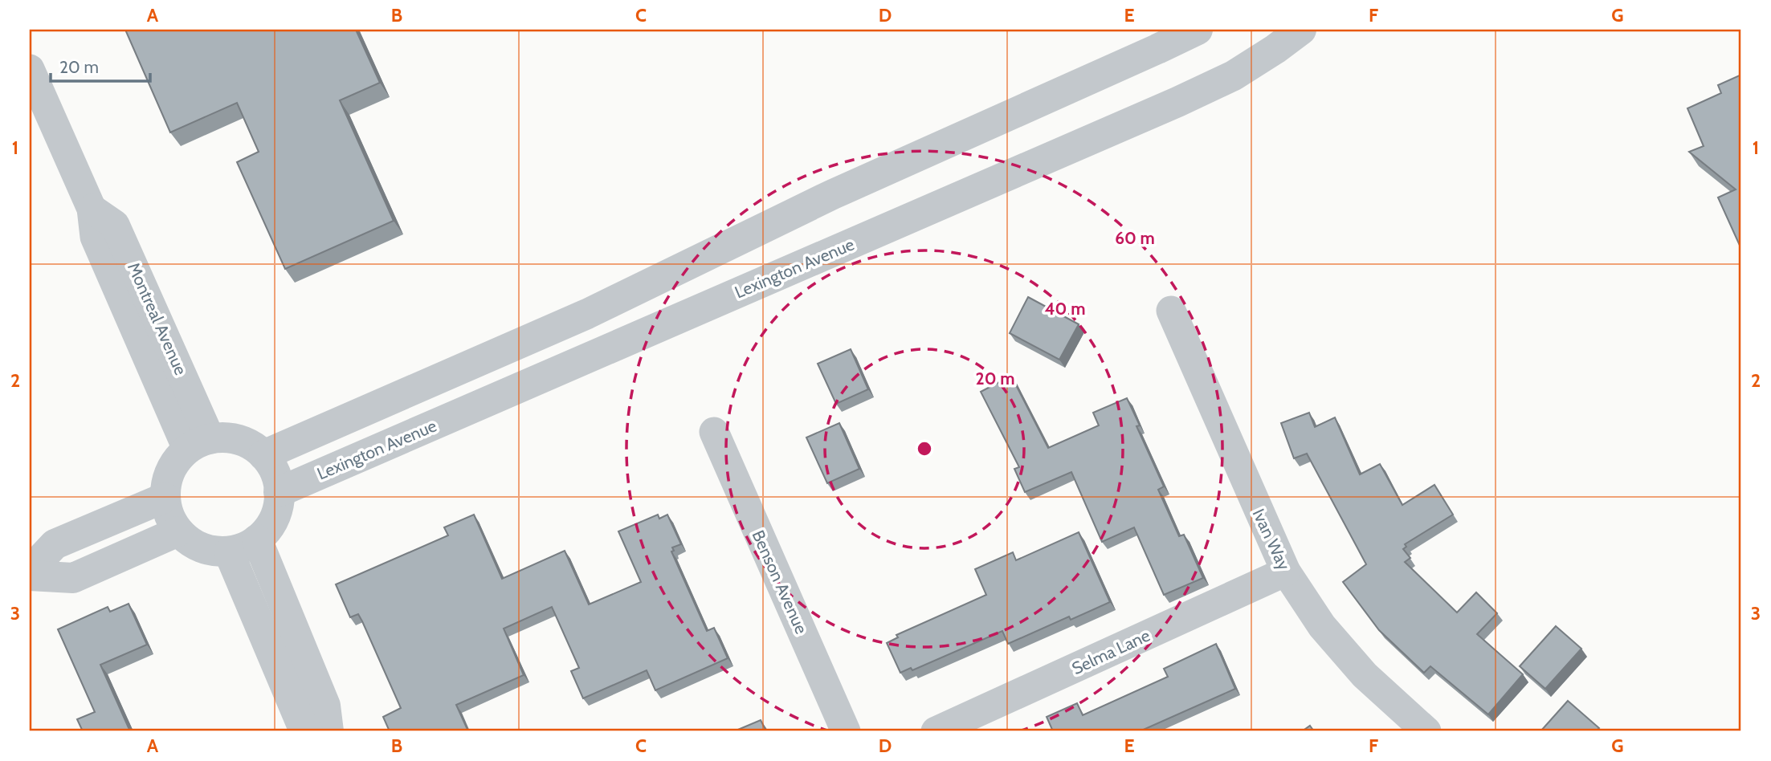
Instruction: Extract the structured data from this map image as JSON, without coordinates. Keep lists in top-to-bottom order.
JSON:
{
  "streets": {
    "street": [
      "Lexington Avenue",
      "Montreal Avenue",
      "Ivan Way",
      "Benson Avenue",
      "Selma Lane"
    ]
  },
  "crossings": [
    ["Lexington Avenue", "Montreal Avenue"],
    ["Ivan Way", "Selma Lane"]
  ],
  "scale_bar": "20 m",
  "grid": {
    "columns": [
      "A",
      "B",
      "C",
      "D",
      "E",
      "F",
      "G"
    ],
    "rows": ["1", "2", "3"]
  },
  "rings": ["60 m", "40 m", "20 m"]
}
